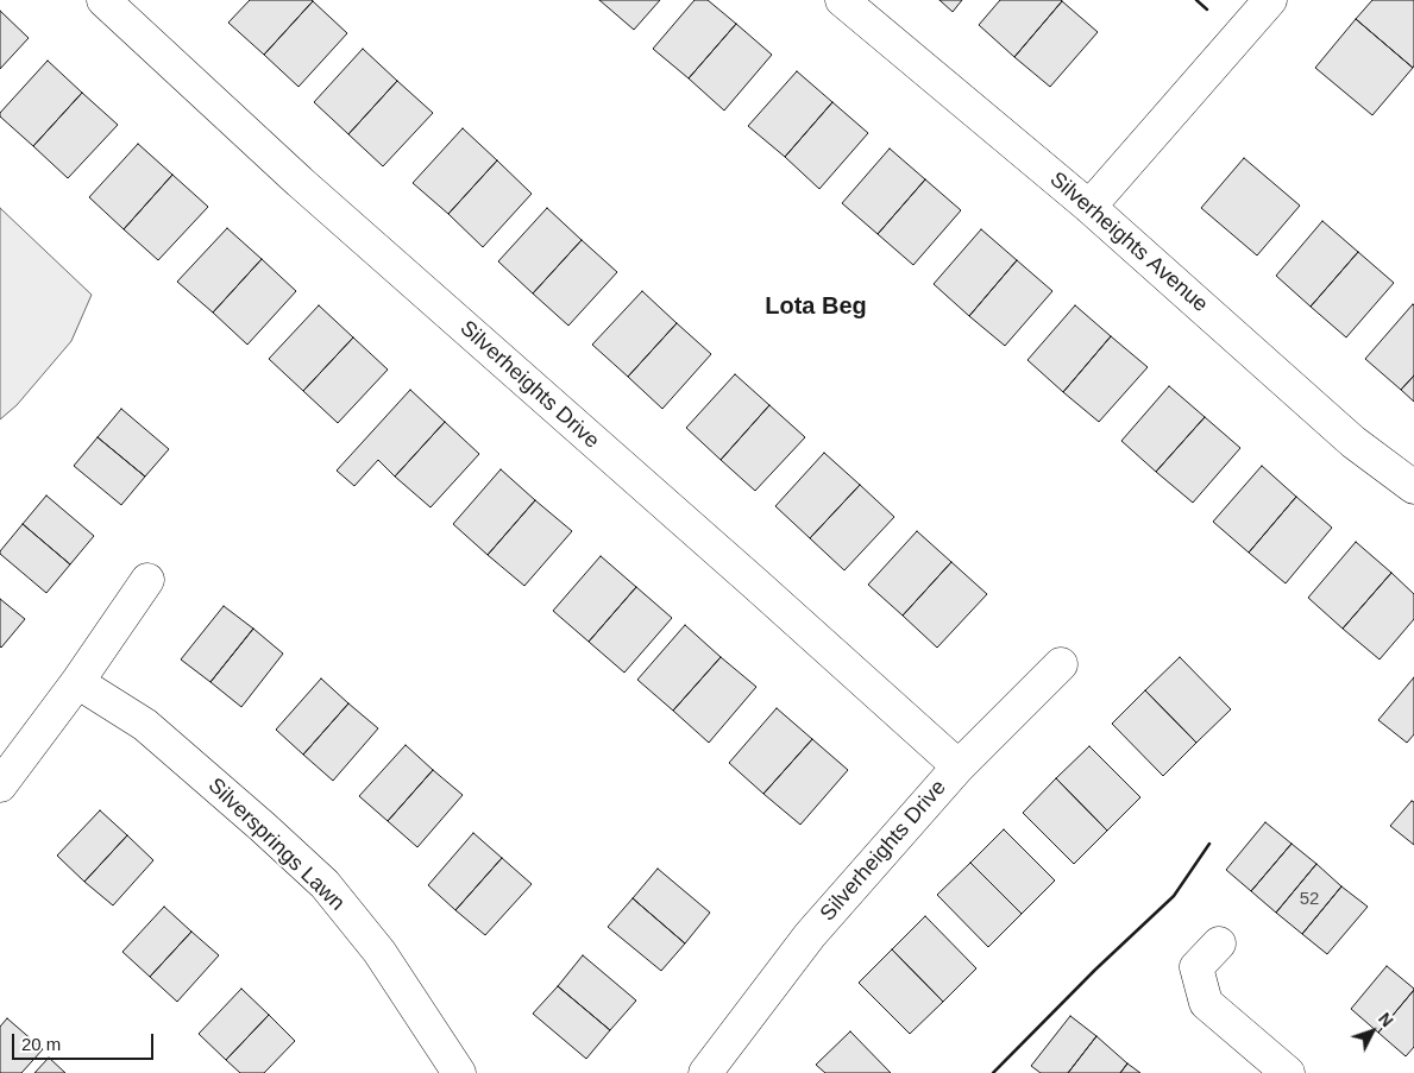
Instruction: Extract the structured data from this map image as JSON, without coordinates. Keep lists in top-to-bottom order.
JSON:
{
  "streets": {
    "street": ["Silverheights Avenue", "Silverheights Drive", "Silversprings Lawn"]
  },
  "districts": ["Lota Beg"],
  "house_numbers": ["52"],
  "scale_bar": "20 m",
  "north": "top right"
}
